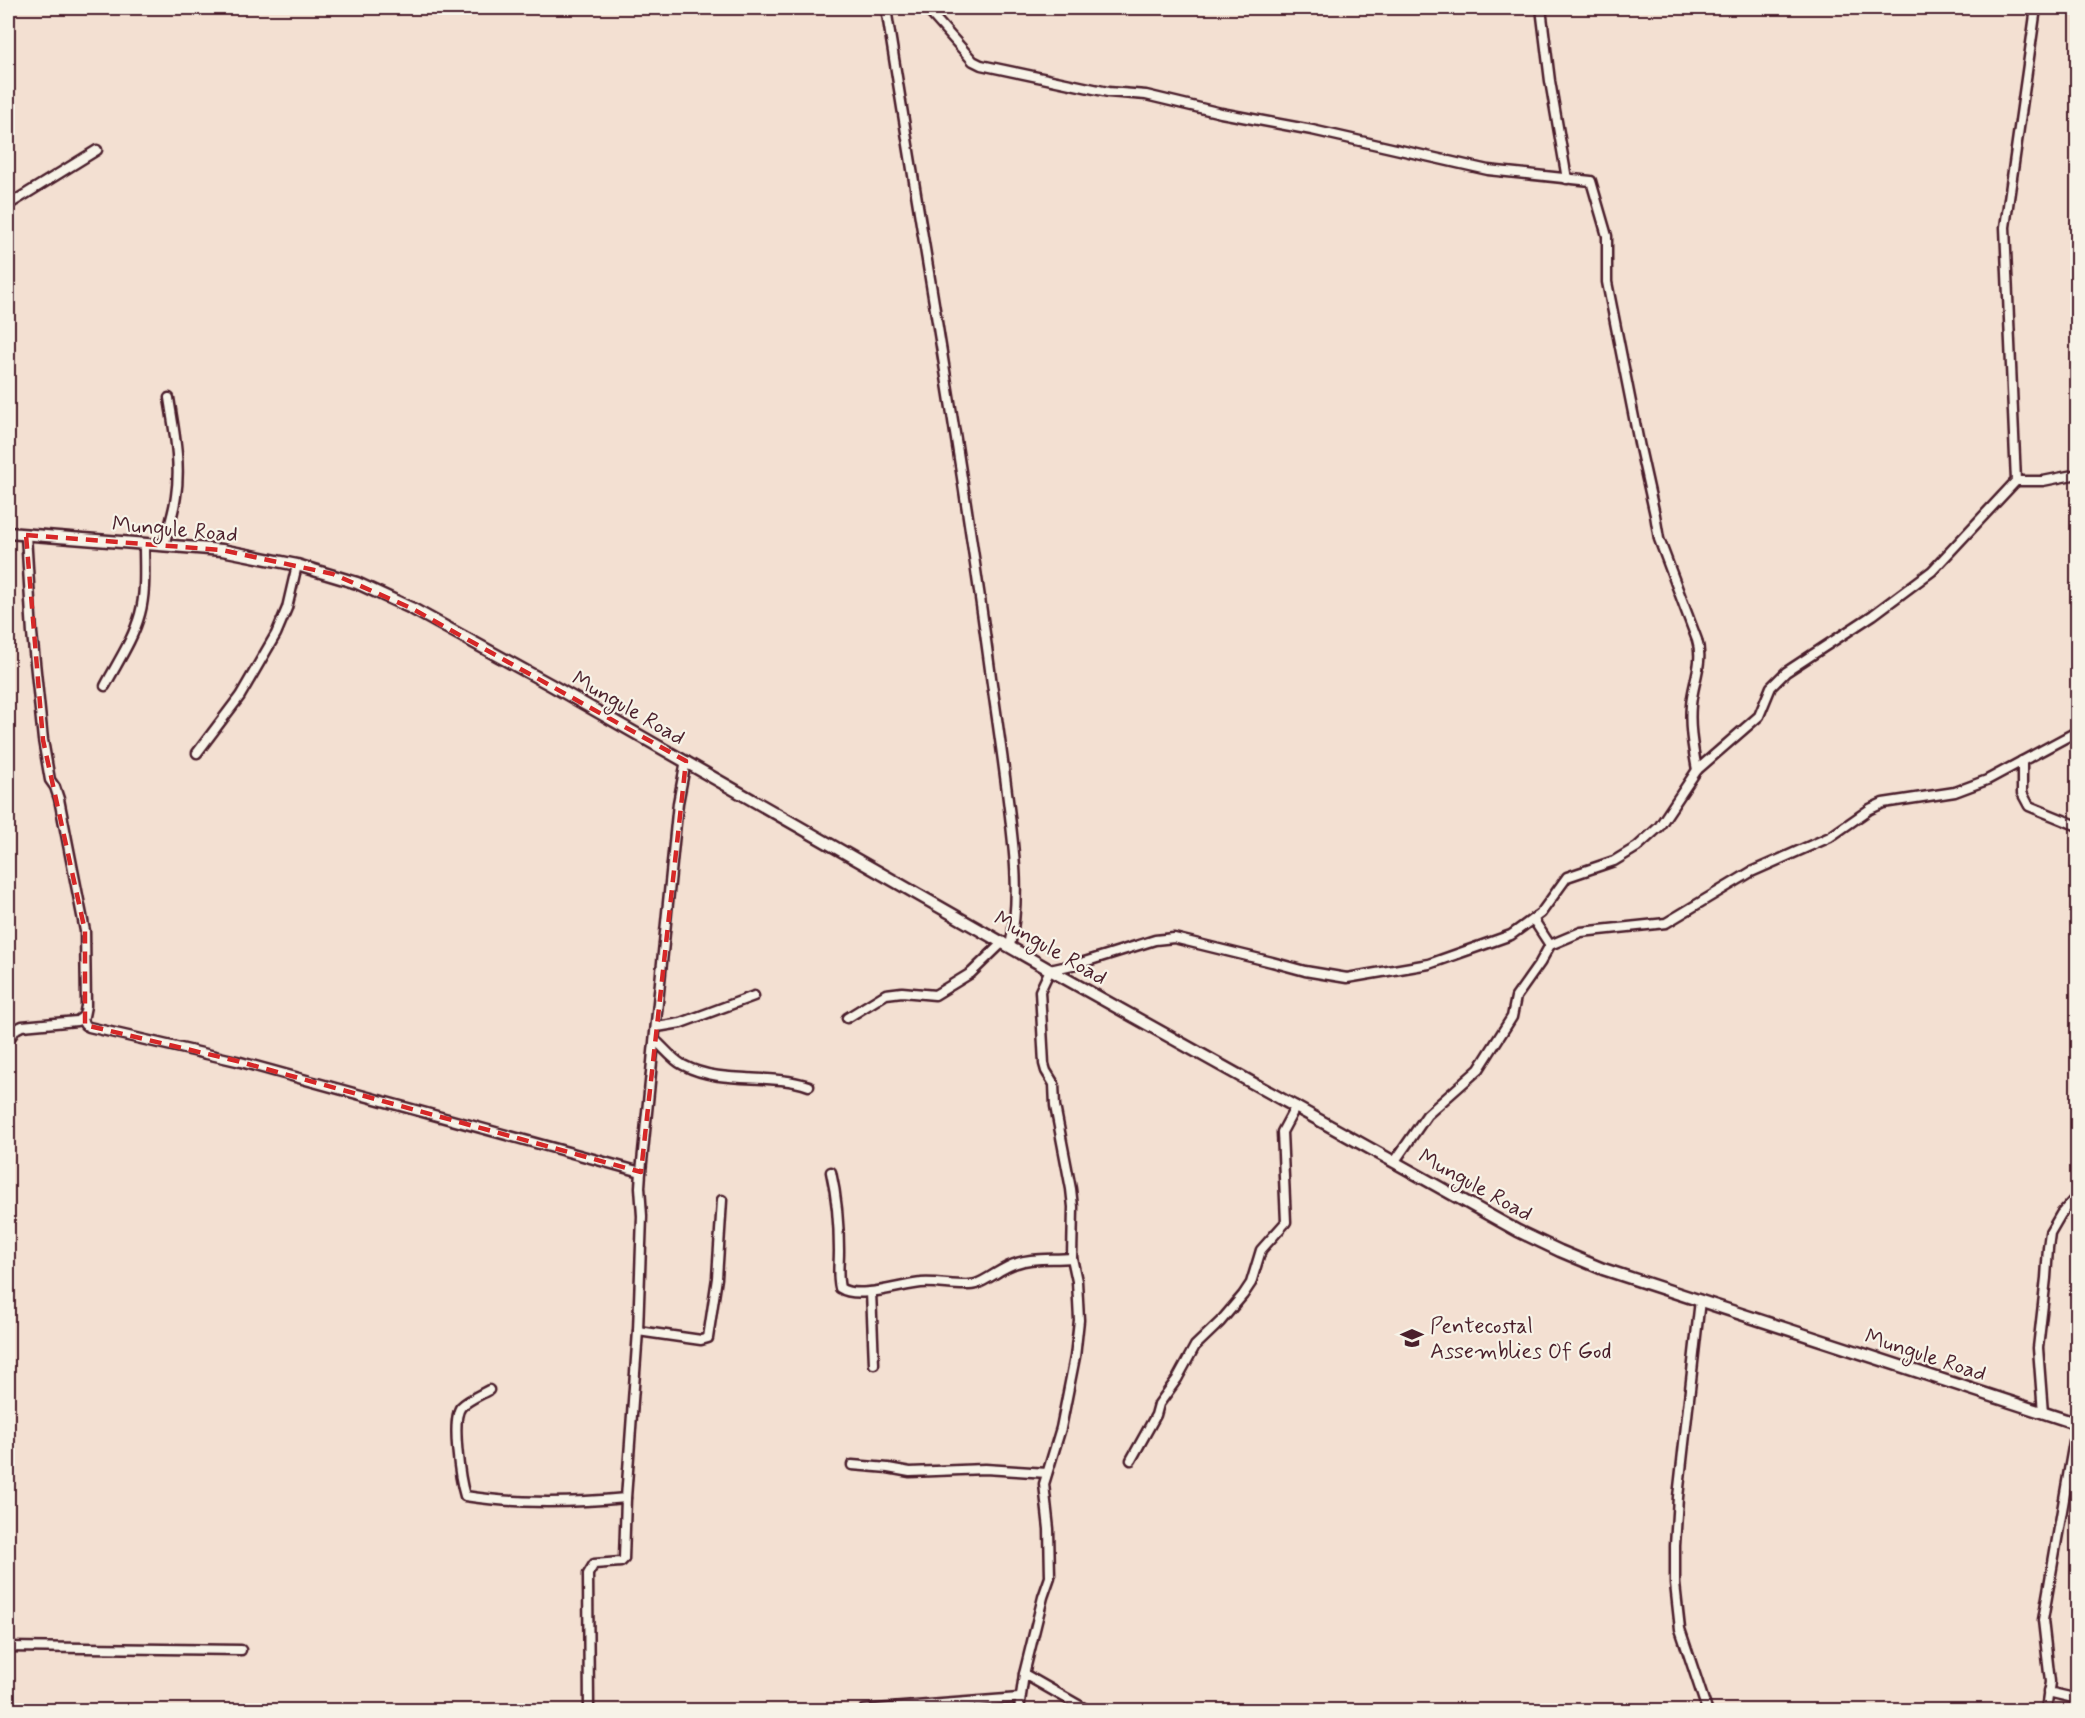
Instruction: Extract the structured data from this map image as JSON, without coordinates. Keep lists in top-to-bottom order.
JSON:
{
  "streets": {
    "street": ["Mungule Road"]
  },
  "places": {
    "school or university": ["Pentecostal Assemblies Of God"]
  }
}
